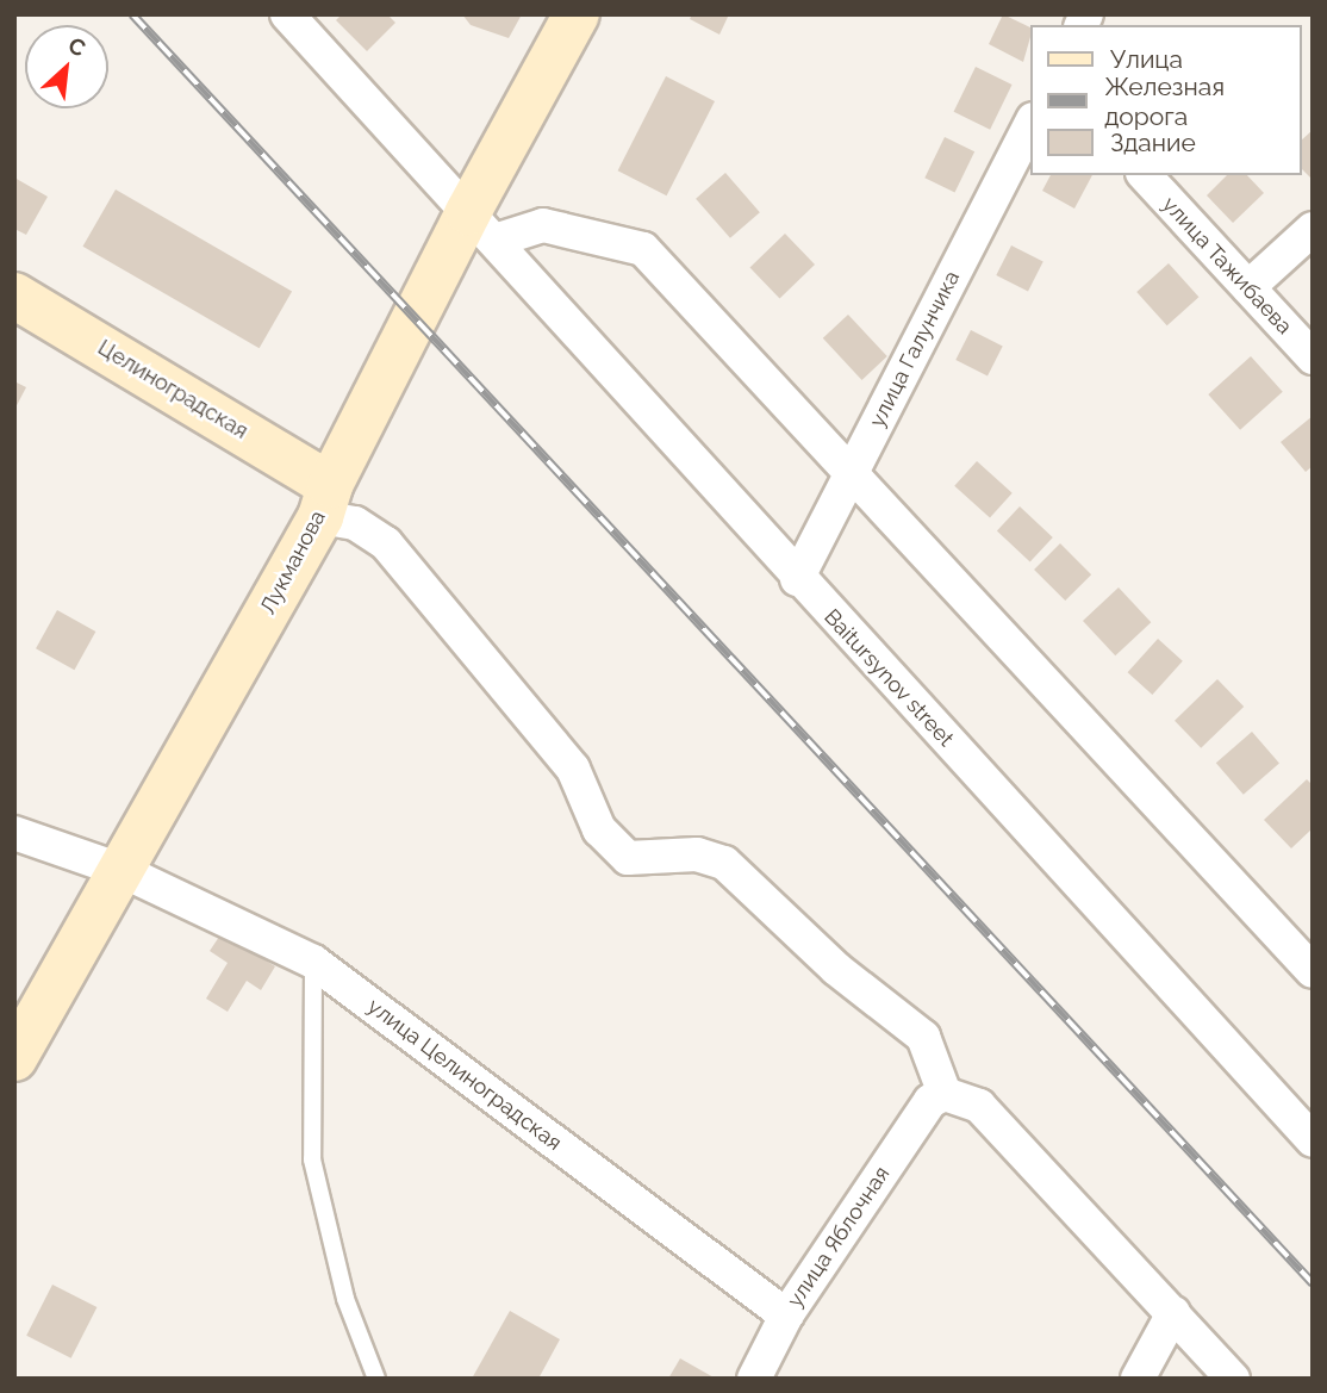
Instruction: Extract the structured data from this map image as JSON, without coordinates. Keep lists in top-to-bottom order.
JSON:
{
  "streets": {
    "street": [
      "улица Тажибаева",
      "улица Галунчика",
      "Целиноградская",
      "Лукманова",
      "Baitursynov street",
      "улица Целиноградская",
      "улица Яблочная"
    ]
  },
  "crossings": [
    ["улица Галунчика", "Baitursynov street"],
    ["Целиноградская", "Лукманова"],
    ["Лукманова", "Baitursynov street"],
    ["Лукманова", "улица Целиноградская"],
    ["улица Целиноградская", "улица Яблочная"]
  ],
  "legend": ["Улица", "Железная дорога", "Здание"],
  "north": "top right"
}
